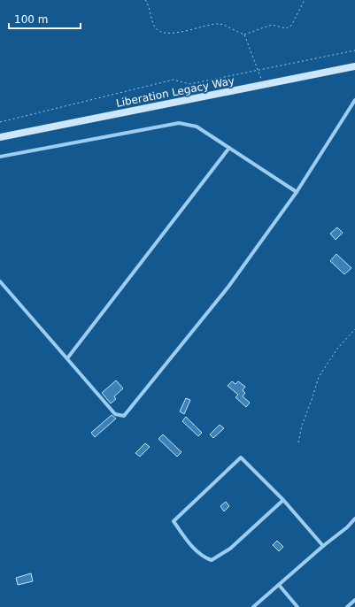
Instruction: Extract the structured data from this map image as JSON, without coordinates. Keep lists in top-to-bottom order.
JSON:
{
  "streets": {
    "main road": ["Liberation Legacy Way"]
  },
  "scale_bar": "100 m"
}
